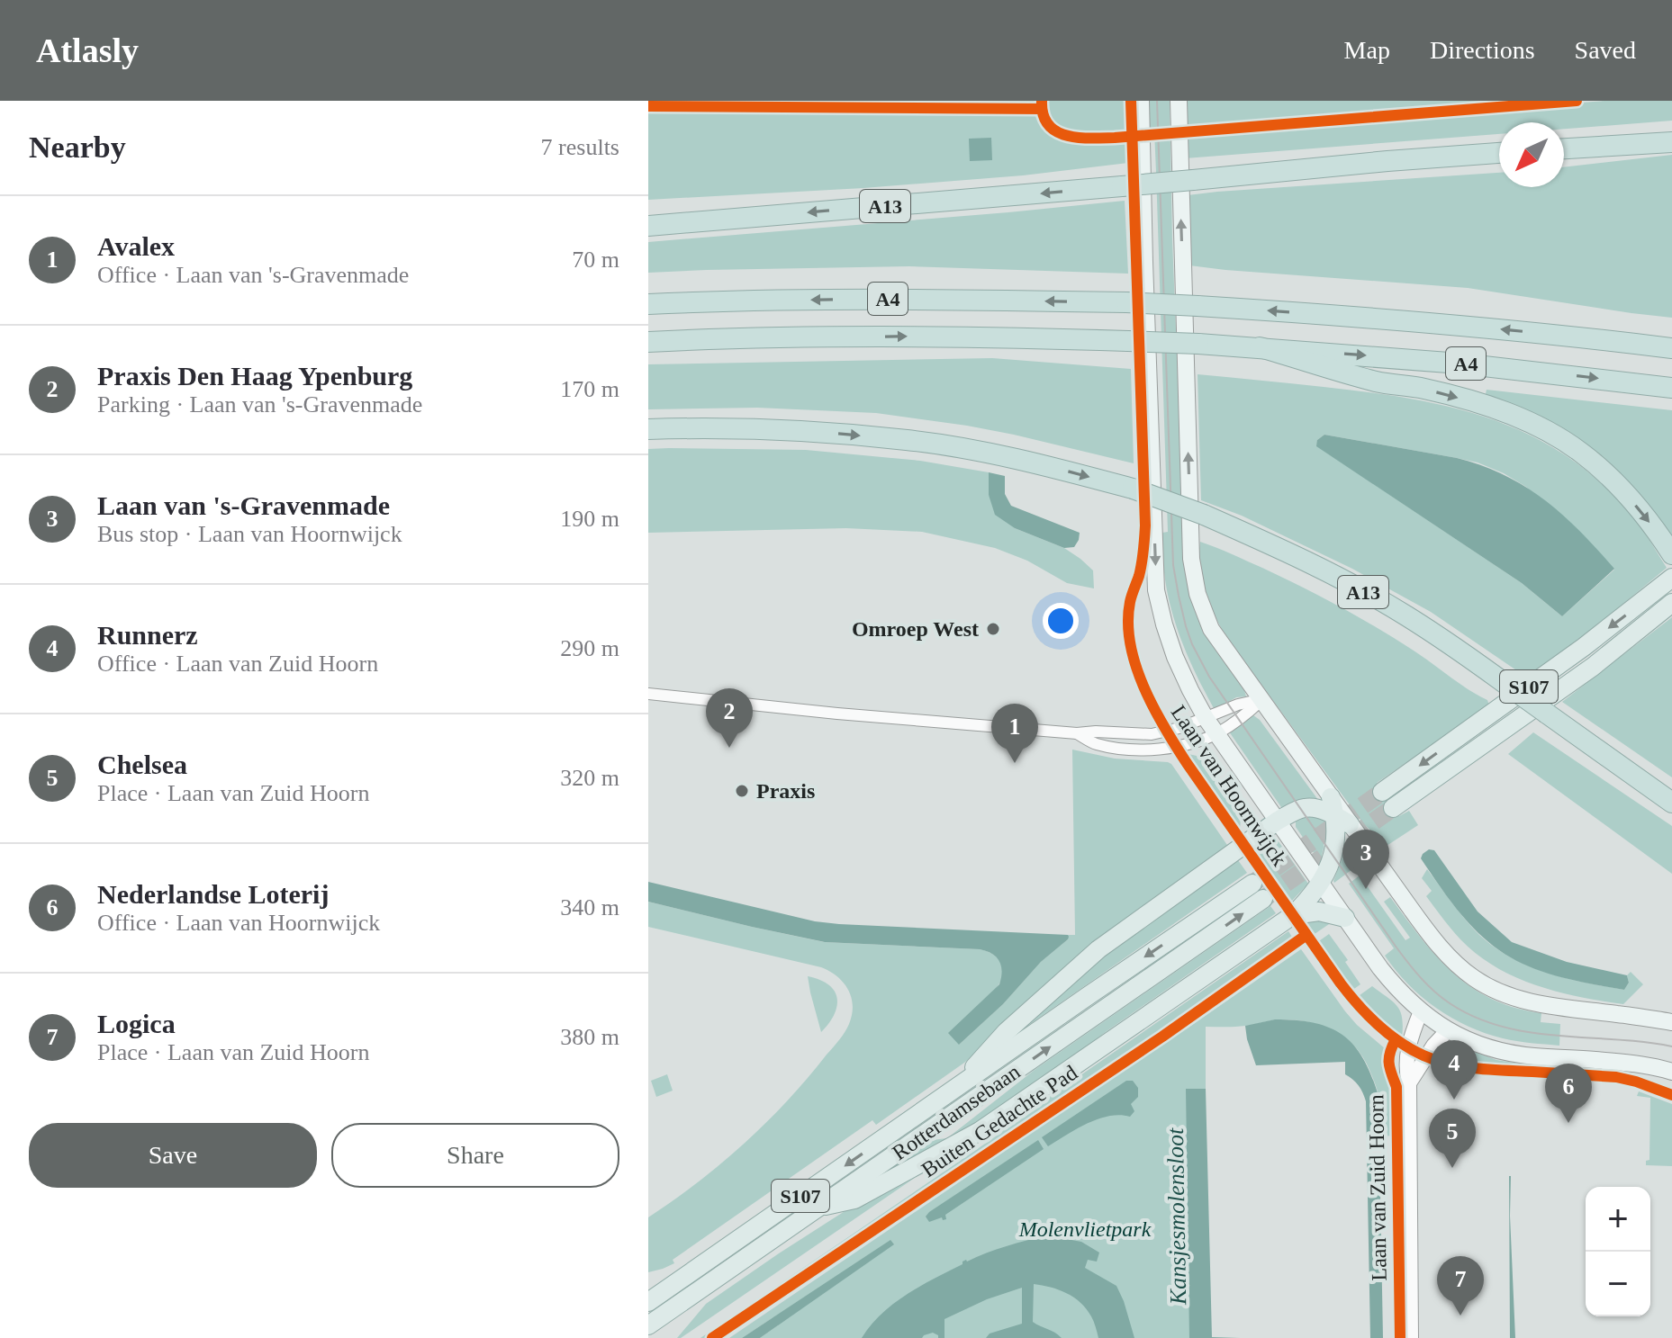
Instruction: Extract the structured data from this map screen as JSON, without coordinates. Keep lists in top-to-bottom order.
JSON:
{
  "streets": {
    "highway": ["A13", "A4"],
    "main road": ["S107", "Laan van Hoornwijck", "Rotterdamsebaan"],
    "street": ["Laan van Zuid Hoorn"],
    "cycle path": ["Buiten Gedachte Pad"]
  },
  "crossings": [
    ["S107", "Laan van Hoornwijck"],
    ["S107", "Rotterdamsebaan"],
    ["Laan van Hoornwijck", "Laan van Zuid Hoorn"]
  ],
  "water": ["Kansjesmolensloot"],
  "parks": ["Molenvlietpark"],
  "places": ["Omroep West", "Praxis"],
  "north": "bottom left",
  "page": {
    "header": "Atlasly",
    "nav": ["Map", "Directions", "Saved"],
    "heading": ["Nearby", "7 results"],
    "list": [
      {
        "mark": "1",
        "name": "Avalex",
        "note": "Office · Laan van 's-Gravenmade",
        "value": "70 m"
      },
      {
        "mark": "2",
        "name": "Praxis Den Haag Ypenburg",
        "note": "Parking · Laan van 's-Gravenmade",
        "value": "170 m"
      },
      {
        "mark": "3",
        "name": "Laan van 's-Gravenmade",
        "note": "Bus stop · Laan van Hoornwijck",
        "value": "190 m"
      },
      {
        "mark": "4",
        "name": "Runnerz",
        "note": "Office · Laan van Zuid Hoorn",
        "value": "290 m"
      },
      {
        "mark": "5",
        "name": "Chelsea",
        "note": "Place · Laan van Zuid Hoorn",
        "value": "320 m"
      },
      {
        "mark": "6",
        "name": "Nederlandse Loterij",
        "note": "Office · Laan van Hoornwijck",
        "value": "340 m"
      },
      {
        "mark": "7",
        "name": "Logica",
        "note": "Place · Laan van Zuid Hoorn",
        "value": "380 m"
      }
    ],
    "pins": [
      "2",
      "1",
      "3",
      "4",
      "6",
      "5",
      "7"
    ],
    "buttons": ["Save", "Share"],
    "map_buttons": ["+", "−"]
  }
}
